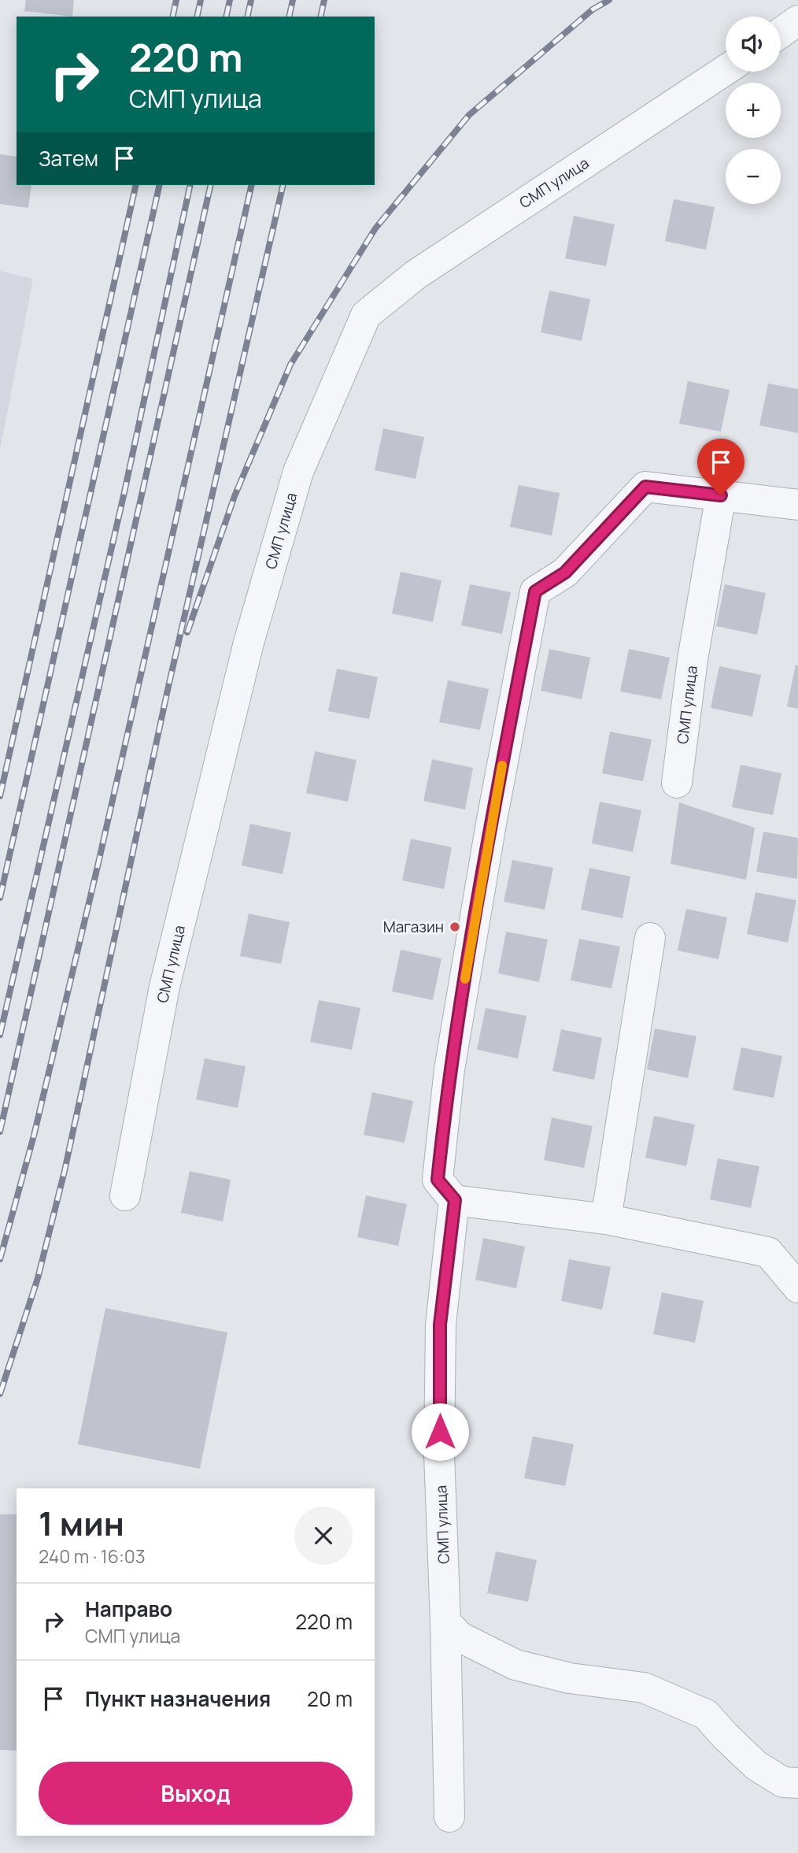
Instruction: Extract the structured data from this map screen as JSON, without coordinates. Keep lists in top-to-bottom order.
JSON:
{
  "streets": {
    "street": ["СМП улица"]
  },
  "places": ["Магазин"],
  "page": {
    "map_buttons": ["+", "−"],
    "turn": ["220 m", "СМП улица"],
    "then": "Затем",
    "heading": ["1 мин", "240 m · 16:03"],
    "list": [
      {
        "name": "Направо",
        "note": "СМП улица",
        "value": "220 m"
      },
      {
        "name": "Пункт назначения",
        "value": "20 m"
      }
    ],
    "buttons": "Выход"
  }
}
